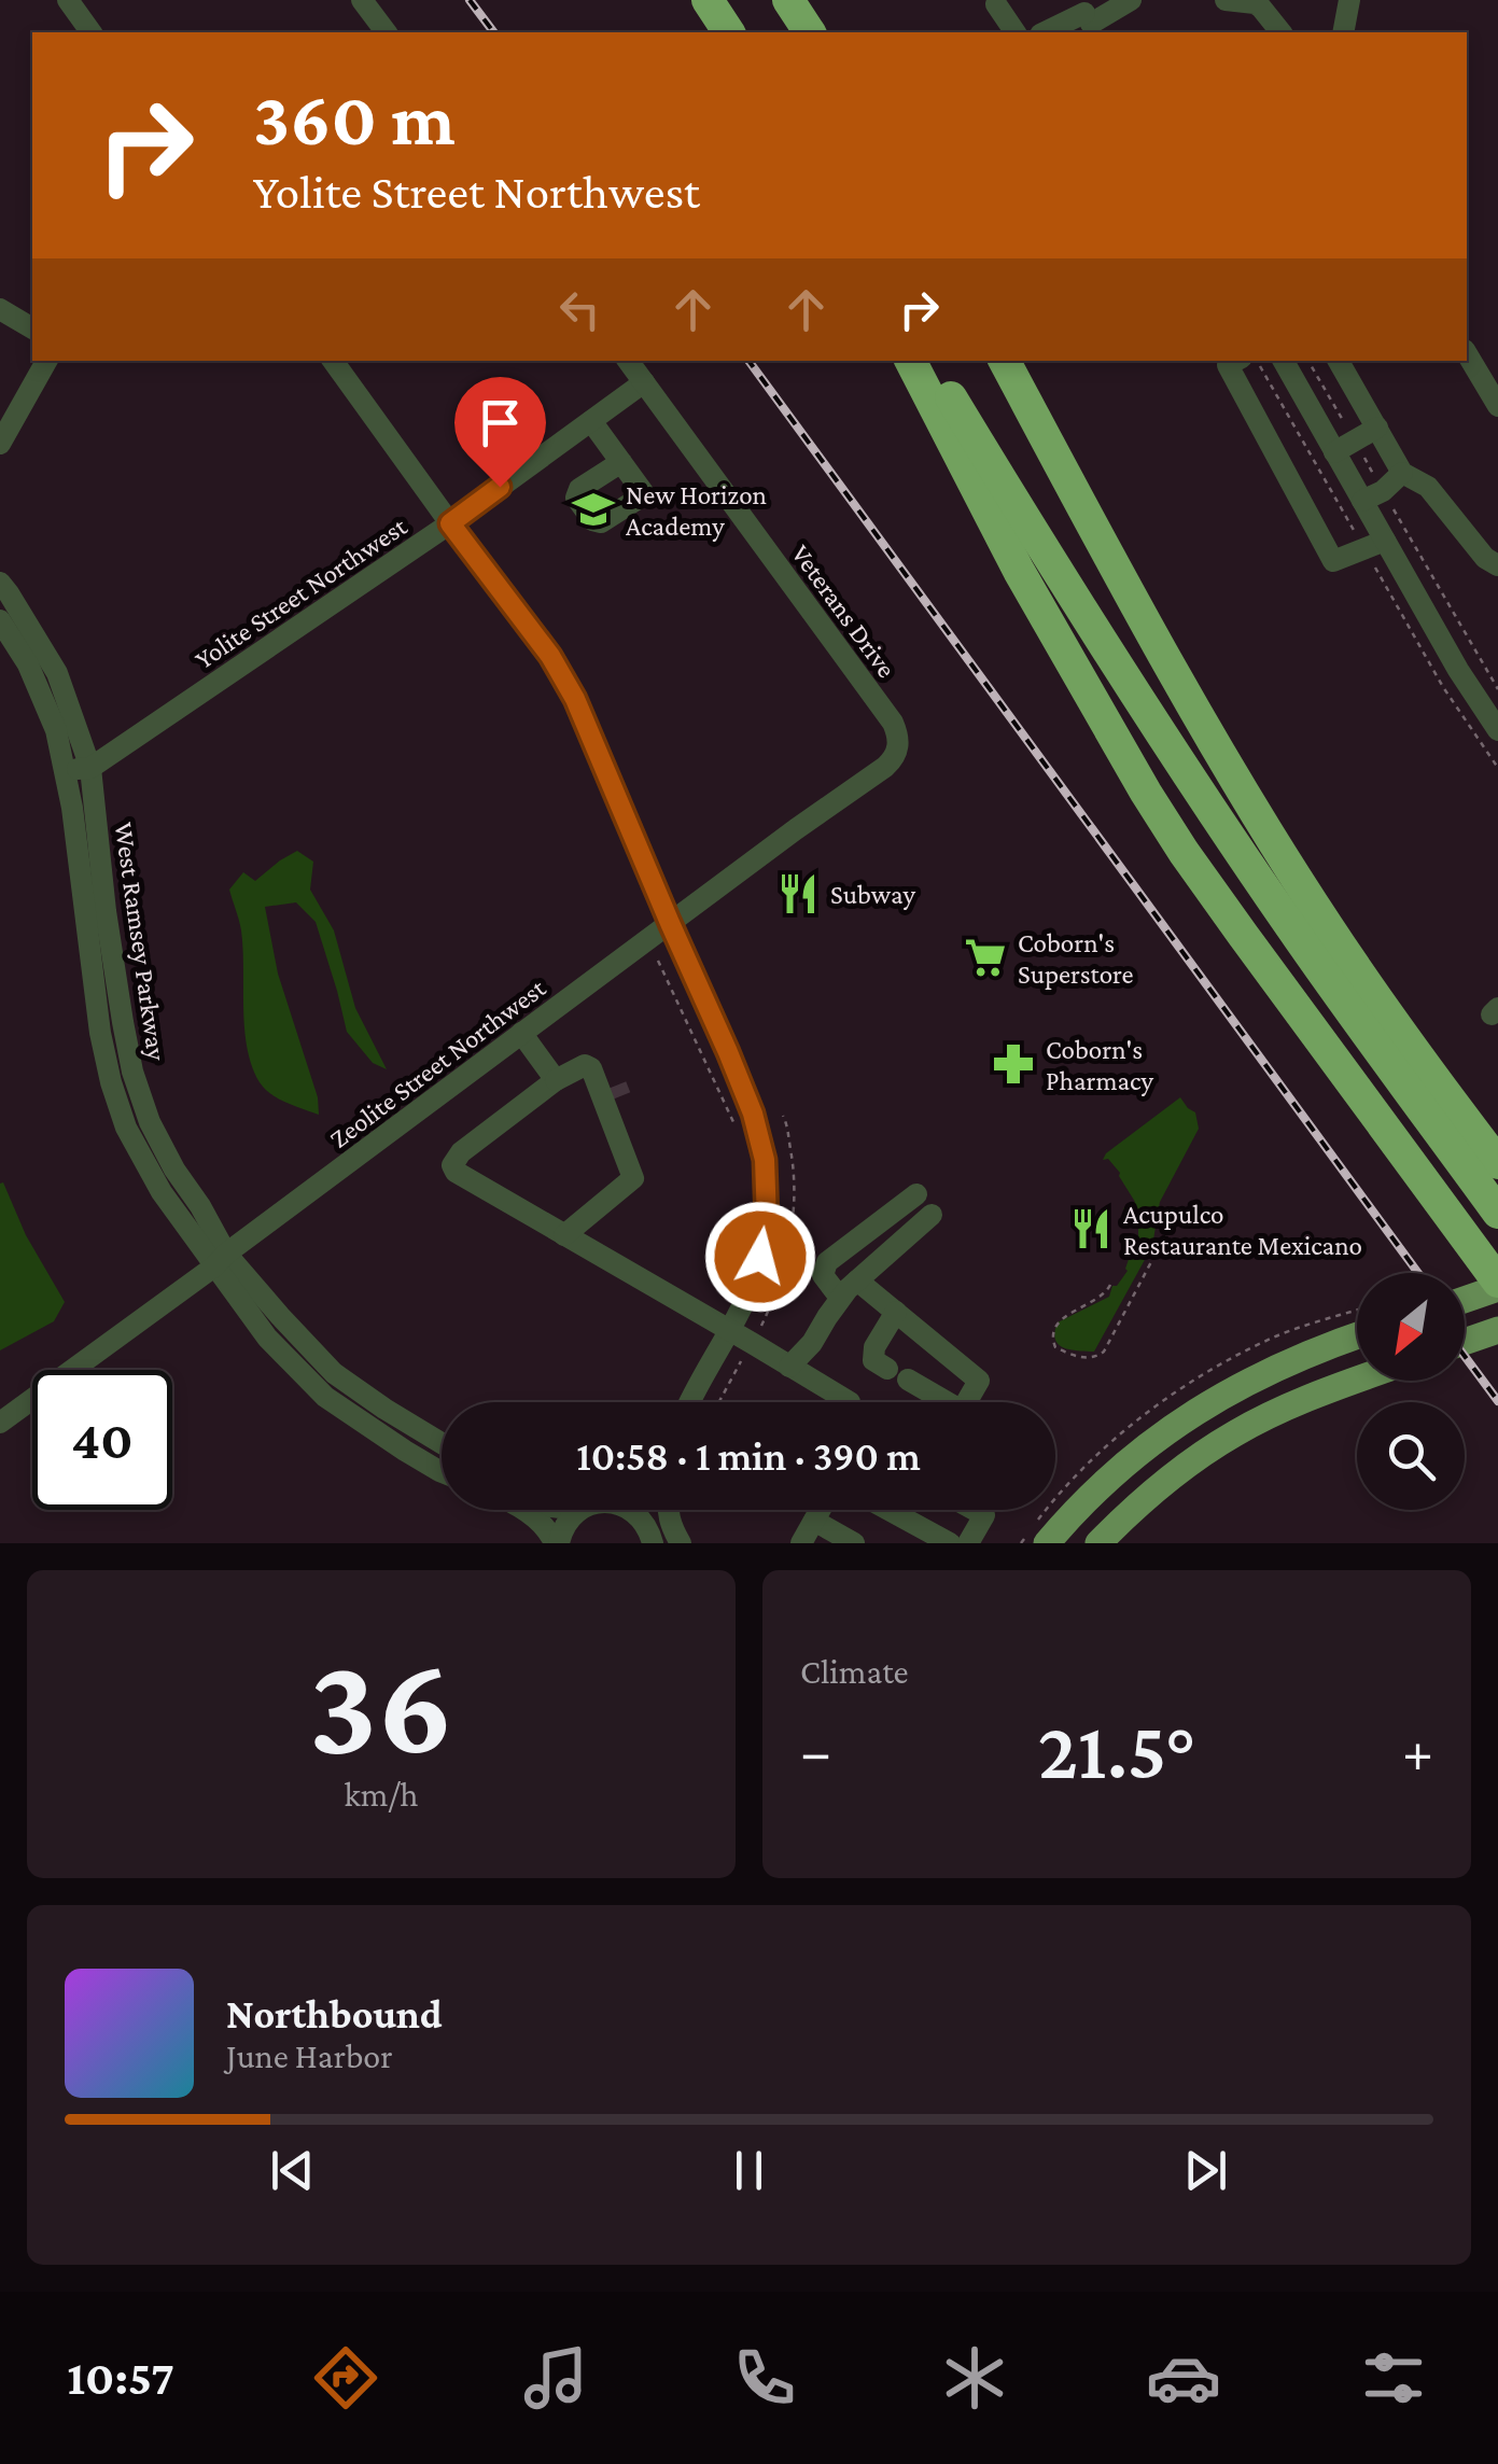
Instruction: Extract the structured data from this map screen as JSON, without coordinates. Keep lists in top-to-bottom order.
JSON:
{
  "streets": {
    "street": [
      "Yolite Street Northwest",
      "Veterans Drive",
      "West Ramsey Parkway",
      "Zeolite Street Northwest"
    ]
  },
  "crossings": [
    ["Yolite Street Northwest", "Veterans Drive"],
    ["Yolite Street Northwest", "West Ramsey Parkway"],
    ["Veterans Drive", "Zeolite Street Northwest"],
    ["West Ramsey Parkway", "Zeolite Street Northwest"]
  ],
  "places": {
    "school or university": ["New Horizon Academy"],
    "restaurant": ["Subway", "Acupulco Restaurante Mexicano"],
    "supermarket": ["Coborn's Superstore"],
    "pharmacy": ["Coborn's Pharmacy"]
  },
  "north": "bottom left",
  "page": {
    "turn": ["360 m", "Yolite Street Northwest"],
    "limit": "40",
    "trip": "10:58 · 1 min · 390 m",
    "tile": [
      ["36", "km/h"],
      "Climate"
    ],
    "heat": ["−", "21.5°", "+"],
    "song": ["Northbound", "June Harbor"],
    "tabs": "10:57"
  }
}
